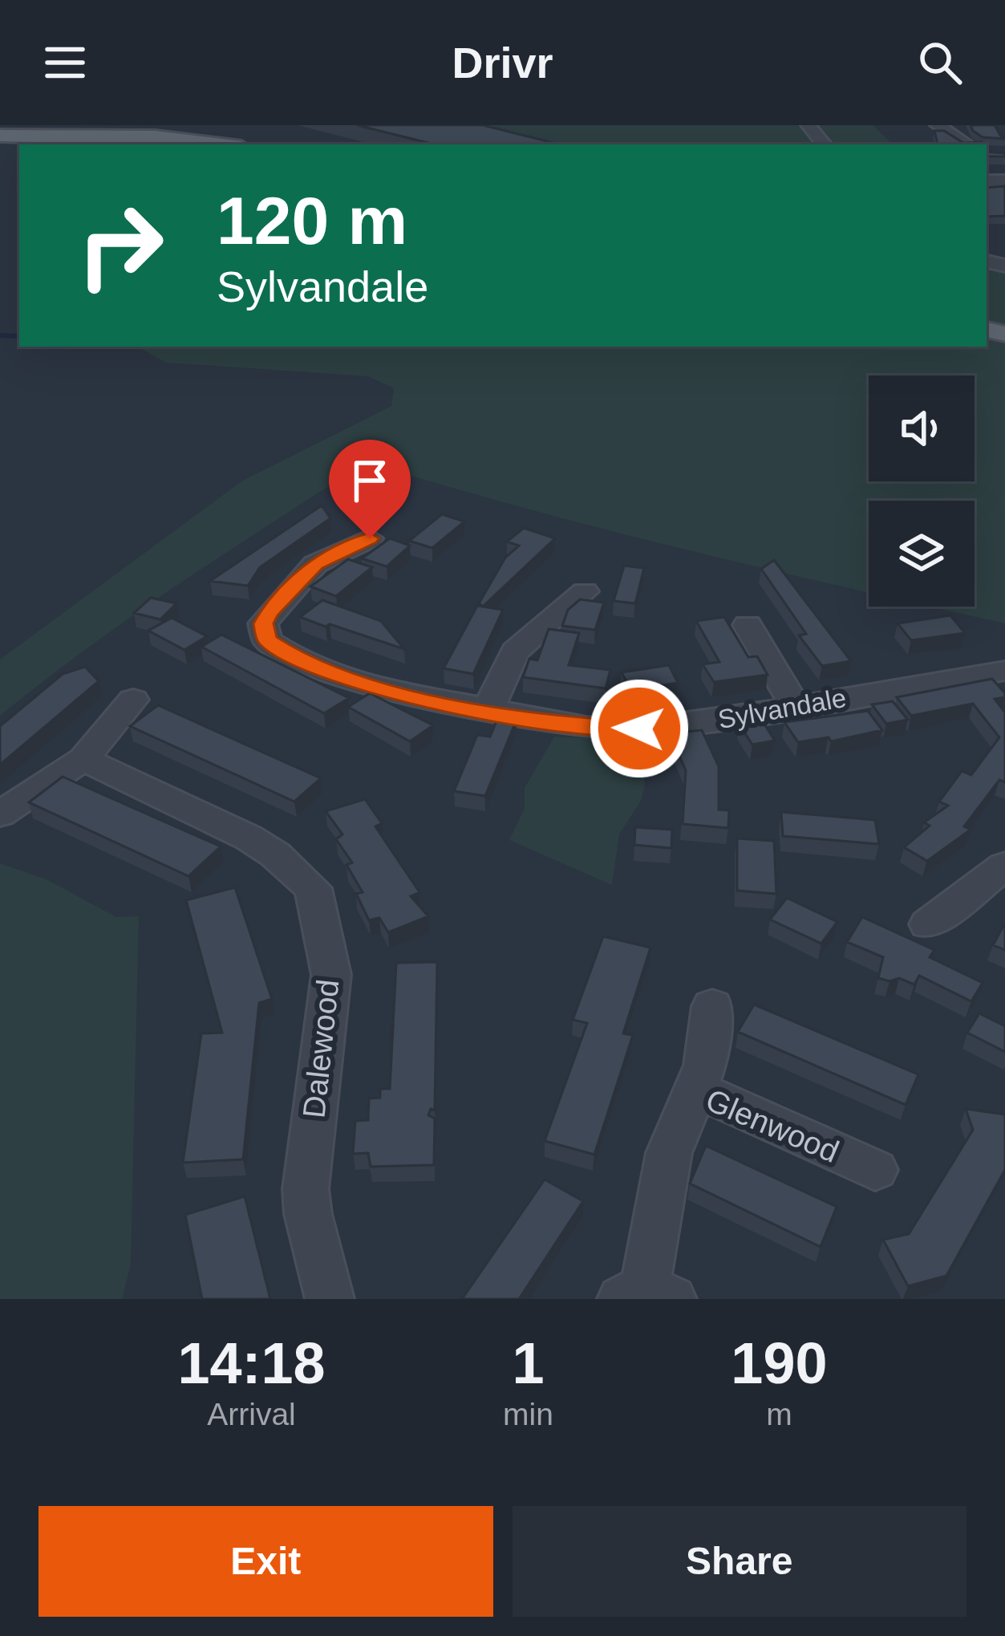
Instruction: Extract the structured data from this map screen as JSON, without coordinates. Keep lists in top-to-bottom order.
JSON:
{
  "streets": {
    "street": ["Sylvandale", "Dalewood", "Glenwood"]
  },
  "page": {
    "header": "Drivr",
    "turn": ["120 m", "Sylvandale"],
    "eta": [
      "14:18",
      "Arrival",
      "1",
      "min",
      "190",
      "m"
    ],
    "buttons": ["Exit", "Share"]
  }
}
